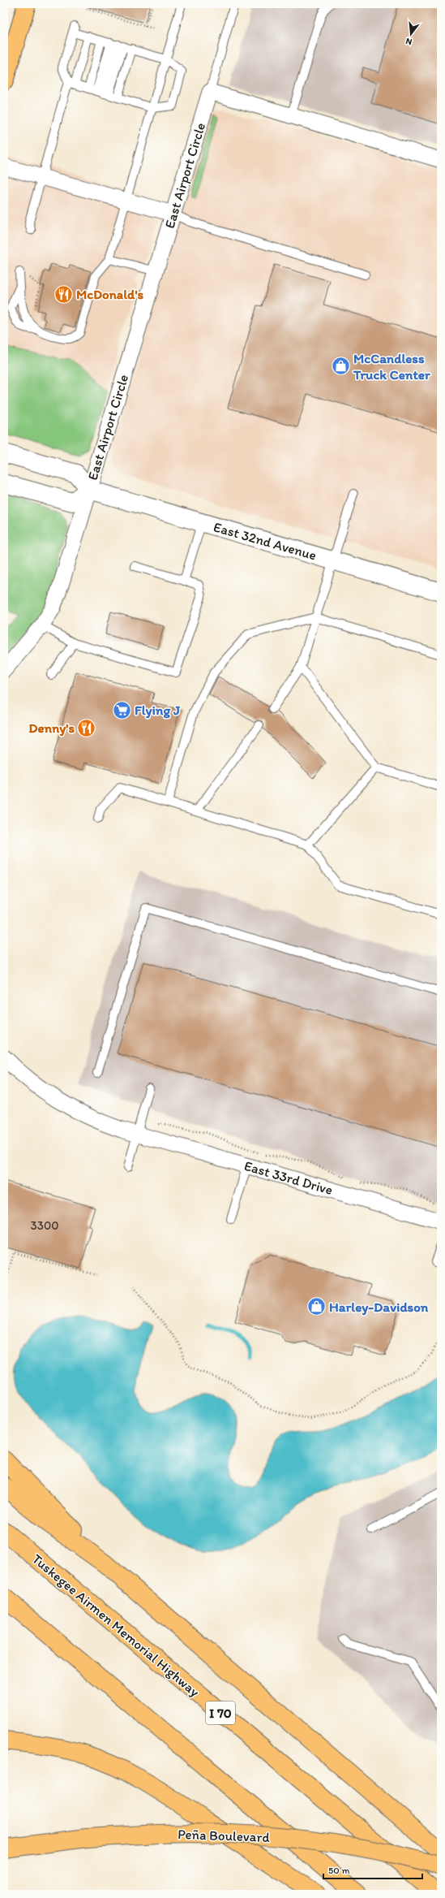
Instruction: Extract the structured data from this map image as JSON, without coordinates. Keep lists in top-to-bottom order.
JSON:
{
  "streets": {
    "main road": ["Tuskegee Airmen Memorial Highway", "I 70", "Peña Boulevard"],
    "street": ["East Airport Circle", "East 32nd Avenue", "East 33rd Drive"]
  },
  "crossings": [
    ["East Airport Circle", "East 32nd Avenue"]
  ],
  "places": {
    "restaurant": ["McDonald's", "Denny's"],
    "shop": ["McCandless Truck Center", "Harley-Davidson"],
    "supermarket": ["Flying J"]
  },
  "house_numbers": ["3300"],
  "scale_bar": "50 m",
  "north": "bottom"
}
